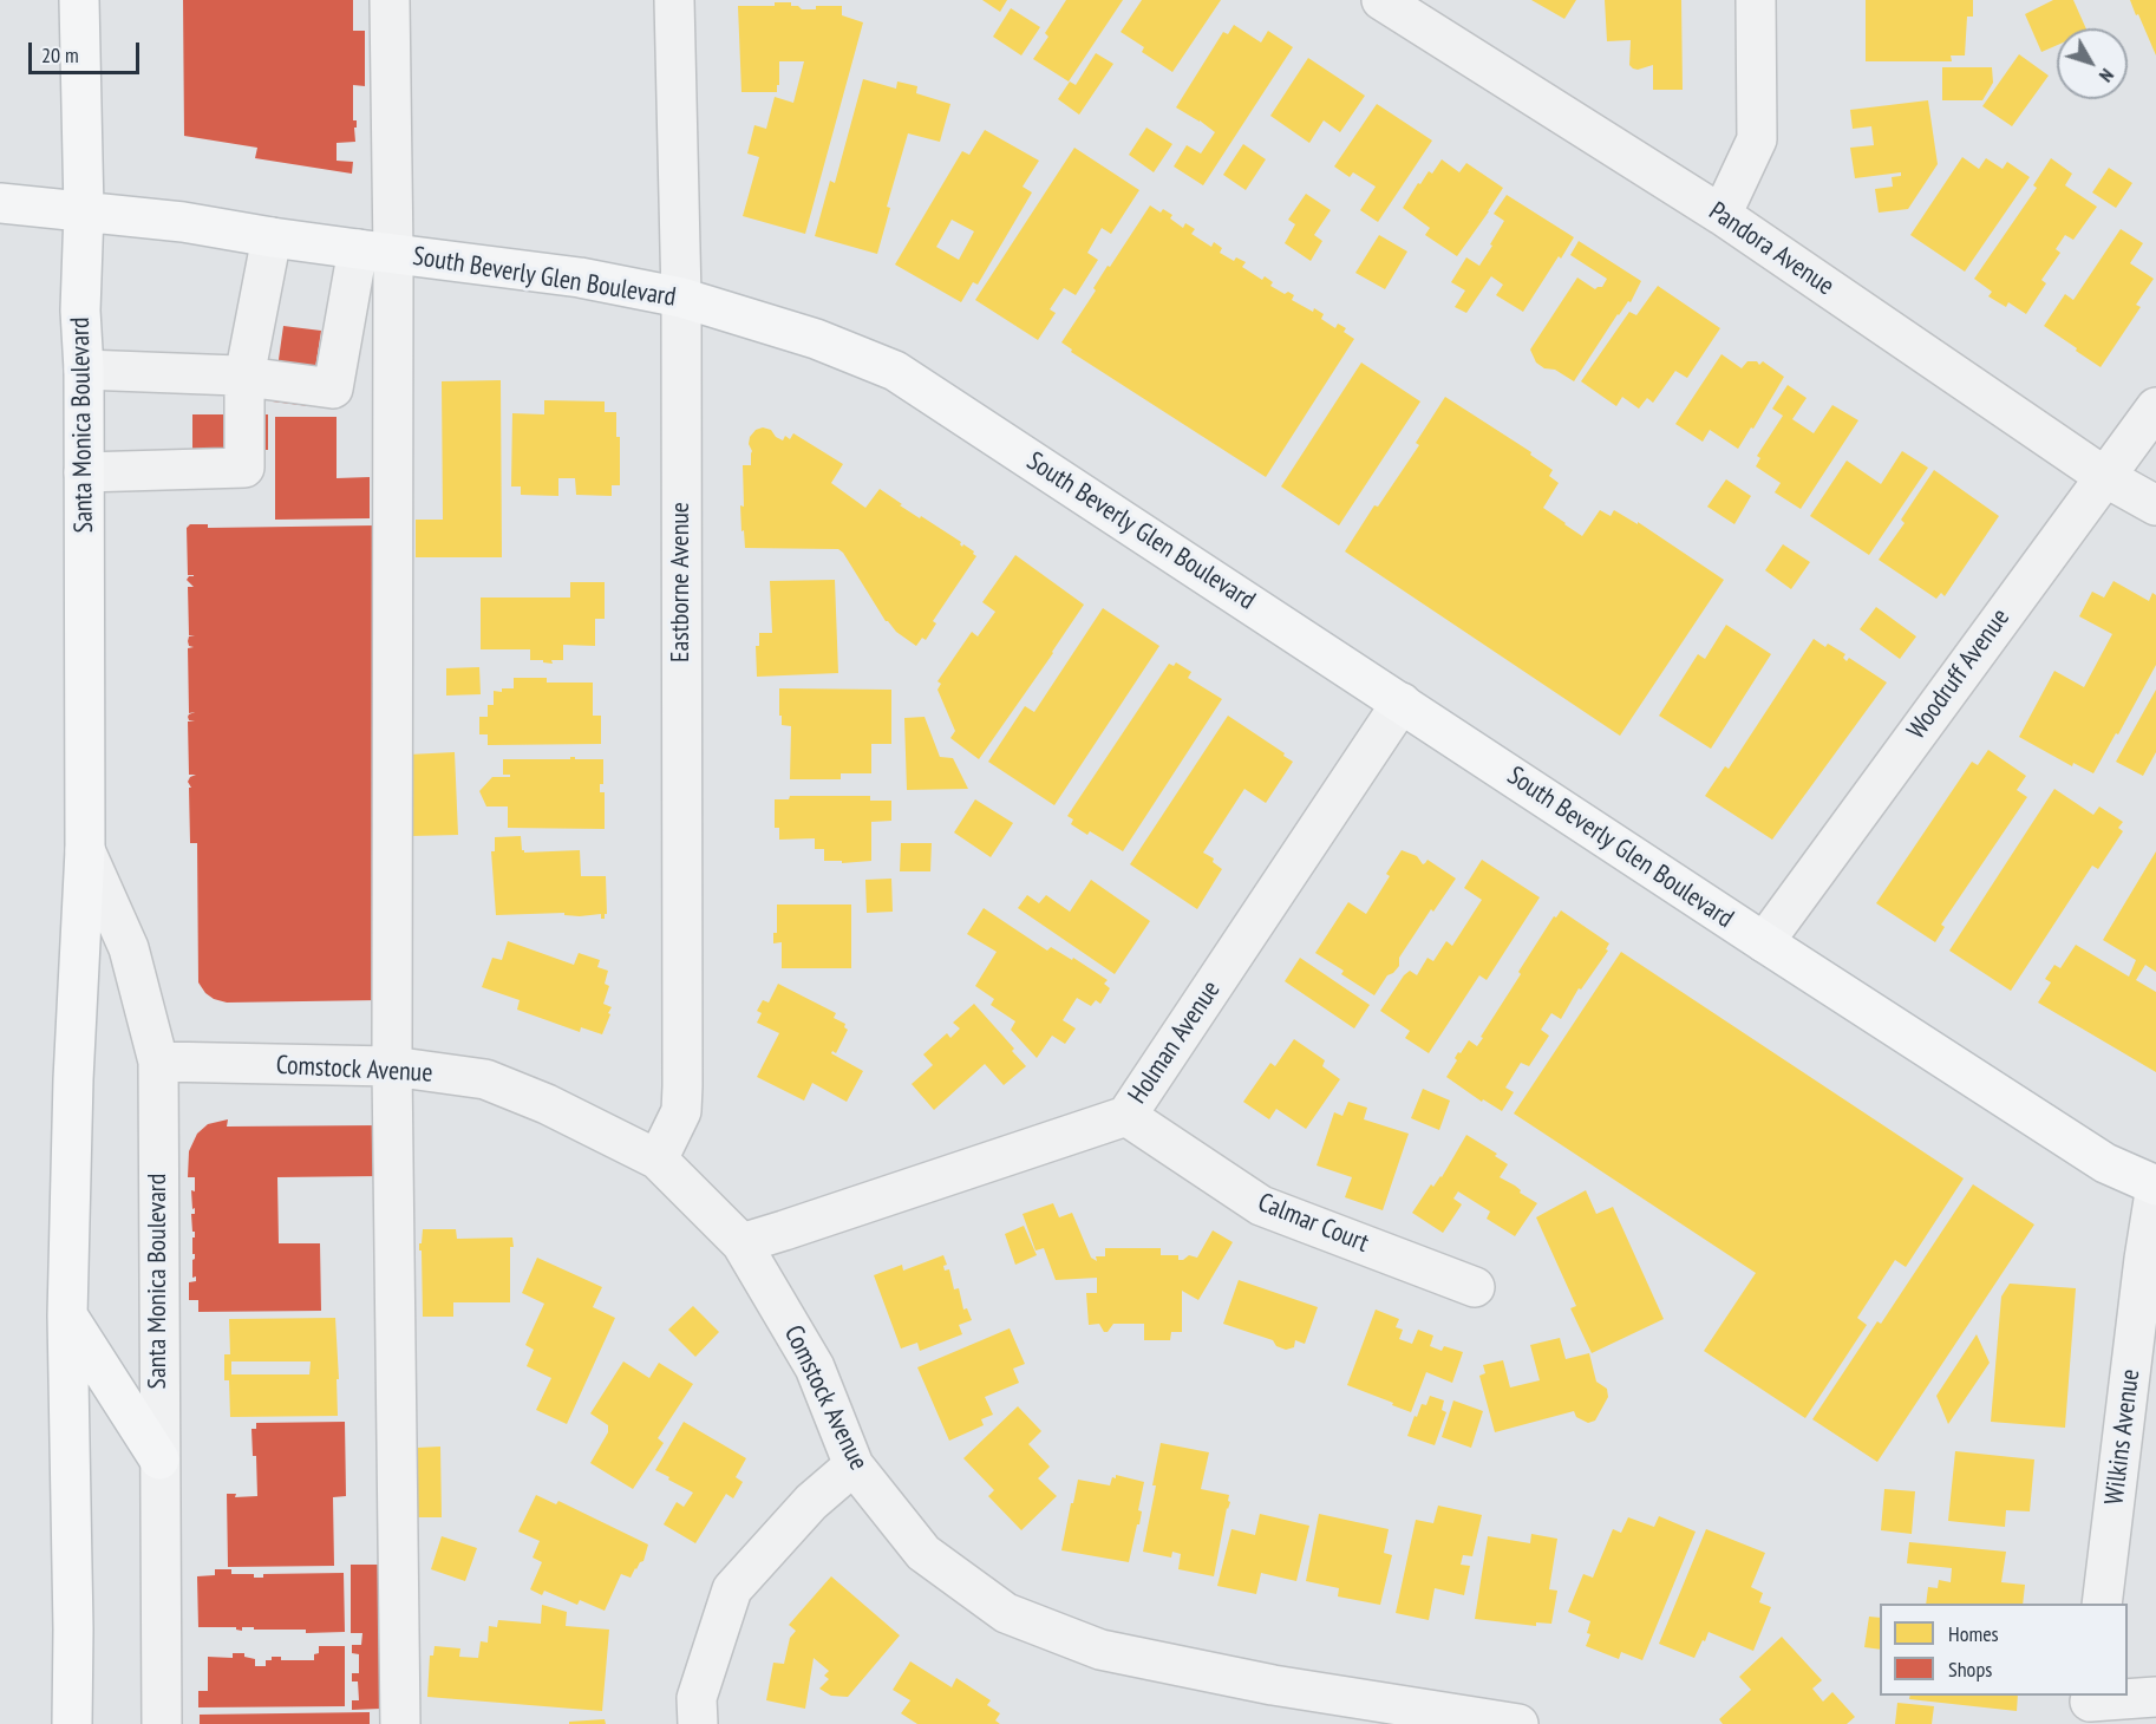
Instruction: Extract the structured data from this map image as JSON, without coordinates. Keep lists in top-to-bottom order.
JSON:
{
  "streets": {
    "main road": ["South Beverly Glen Boulevard", "Santa Monica Boulevard"],
    "street": [
      "Pandora Avenue",
      "Eastborne Avenue",
      "Woodruff Avenue",
      "Holman Avenue",
      "Comstock Avenue",
      "Calmar Court",
      "Wilkins Avenue"
    ]
  },
  "crossings": [
    ["Pandora Avenue", "Woodruff Avenue"],
    ["South Beverly Glen Boulevard", "Santa Monica Boulevard"],
    ["South Beverly Glen Boulevard", "Eastborne Avenue"],
    ["South Beverly Glen Boulevard", "Woodruff Avenue"],
    ["South Beverly Glen Boulevard", "Holman Avenue"],
    ["South Beverly Glen Boulevard", "Wilkins Avenue"],
    ["Santa Monica Boulevard", "Comstock Avenue"],
    ["Eastborne Avenue", "Comstock Avenue"],
    ["Holman Avenue", "Comstock Avenue"],
    ["Holman Avenue", "Calmar Court"]
  ],
  "legend": ["Homes", "Shops"],
  "scale_bar": "20 m",
  "north": "bottom right"
}
